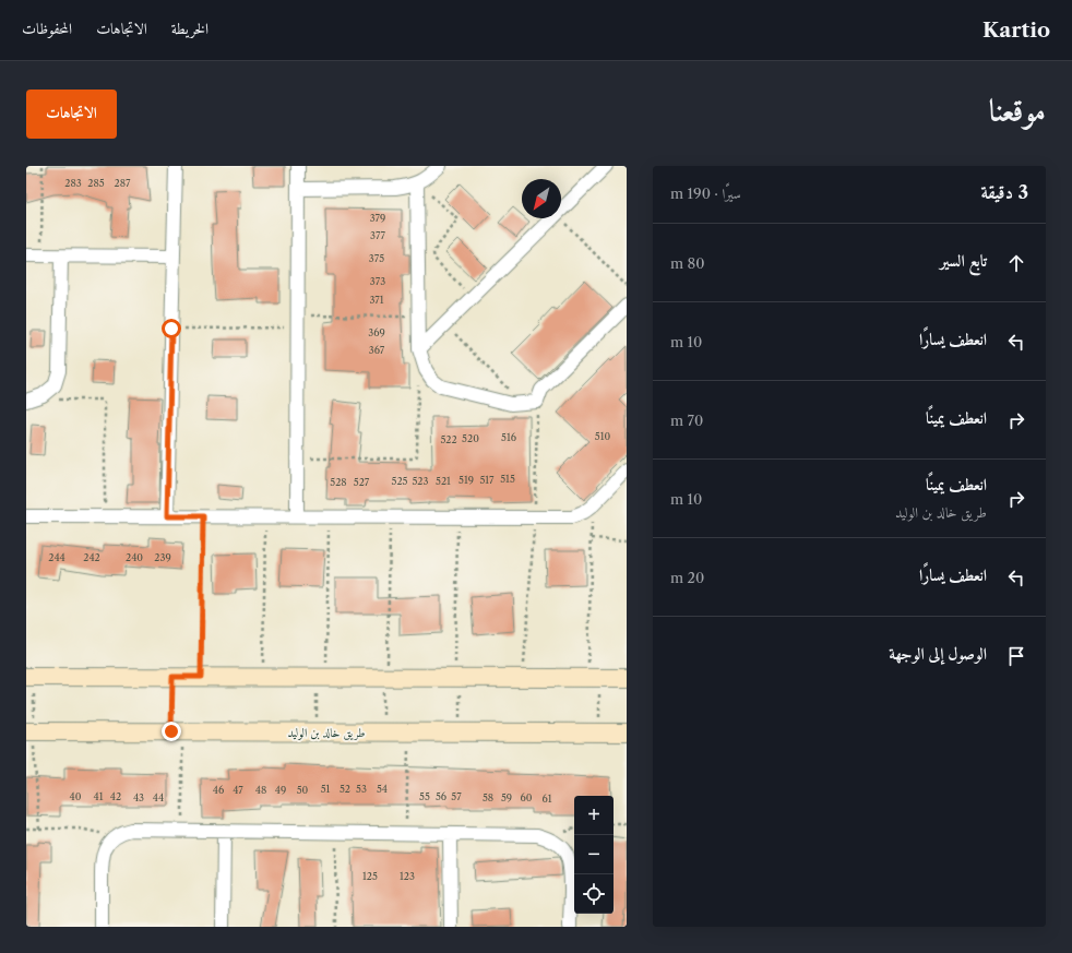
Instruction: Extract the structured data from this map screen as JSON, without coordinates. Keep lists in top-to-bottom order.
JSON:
{
  "streets": {
    "street": ["طريق خالد بن الوليد"]
  },
  "house_numbers": [
    "283",
    "285",
    "287",
    "379",
    "377",
    "375",
    "373",
    "371",
    "369",
    "367",
    "510",
    "516",
    "520",
    "522",
    "515",
    "519",
    "517",
    "525",
    "523",
    "521",
    "528",
    "527",
    "244",
    "242",
    "240",
    "239",
    "51",
    "52",
    "53",
    "54",
    "46",
    "47",
    "48",
    "49",
    "50",
    "40",
    "41",
    "42",
    "55",
    "56",
    "57",
    "43",
    "44",
    "58",
    "59",
    "60",
    "61",
    "125",
    "123"
  ],
  "north": "bottom left",
  "page": {
    "header": "Kartio",
    "nav": ["الخريطة", "الاتجاهات", "المحفوظات"],
    "title": "موقعنا",
    "buttons": "الاتجاهات",
    "heading": ["3 دقيقة", "سيرًا · 190 m"],
    "list": [
      ["تابع السير", "80 m"],
      ["انعطف يسارًا", "10 m"],
      ["انعطف يمينًا", "70 m"],
      ["انعطف يمينًا", "طريق خالد بن الوليد", "10 m"],
      ["انعطف يسارًا", "20 m"],
      "الوصول إلى الوجهة"
    ],
    "map_buttons": ["+", "−"]
  }
}
